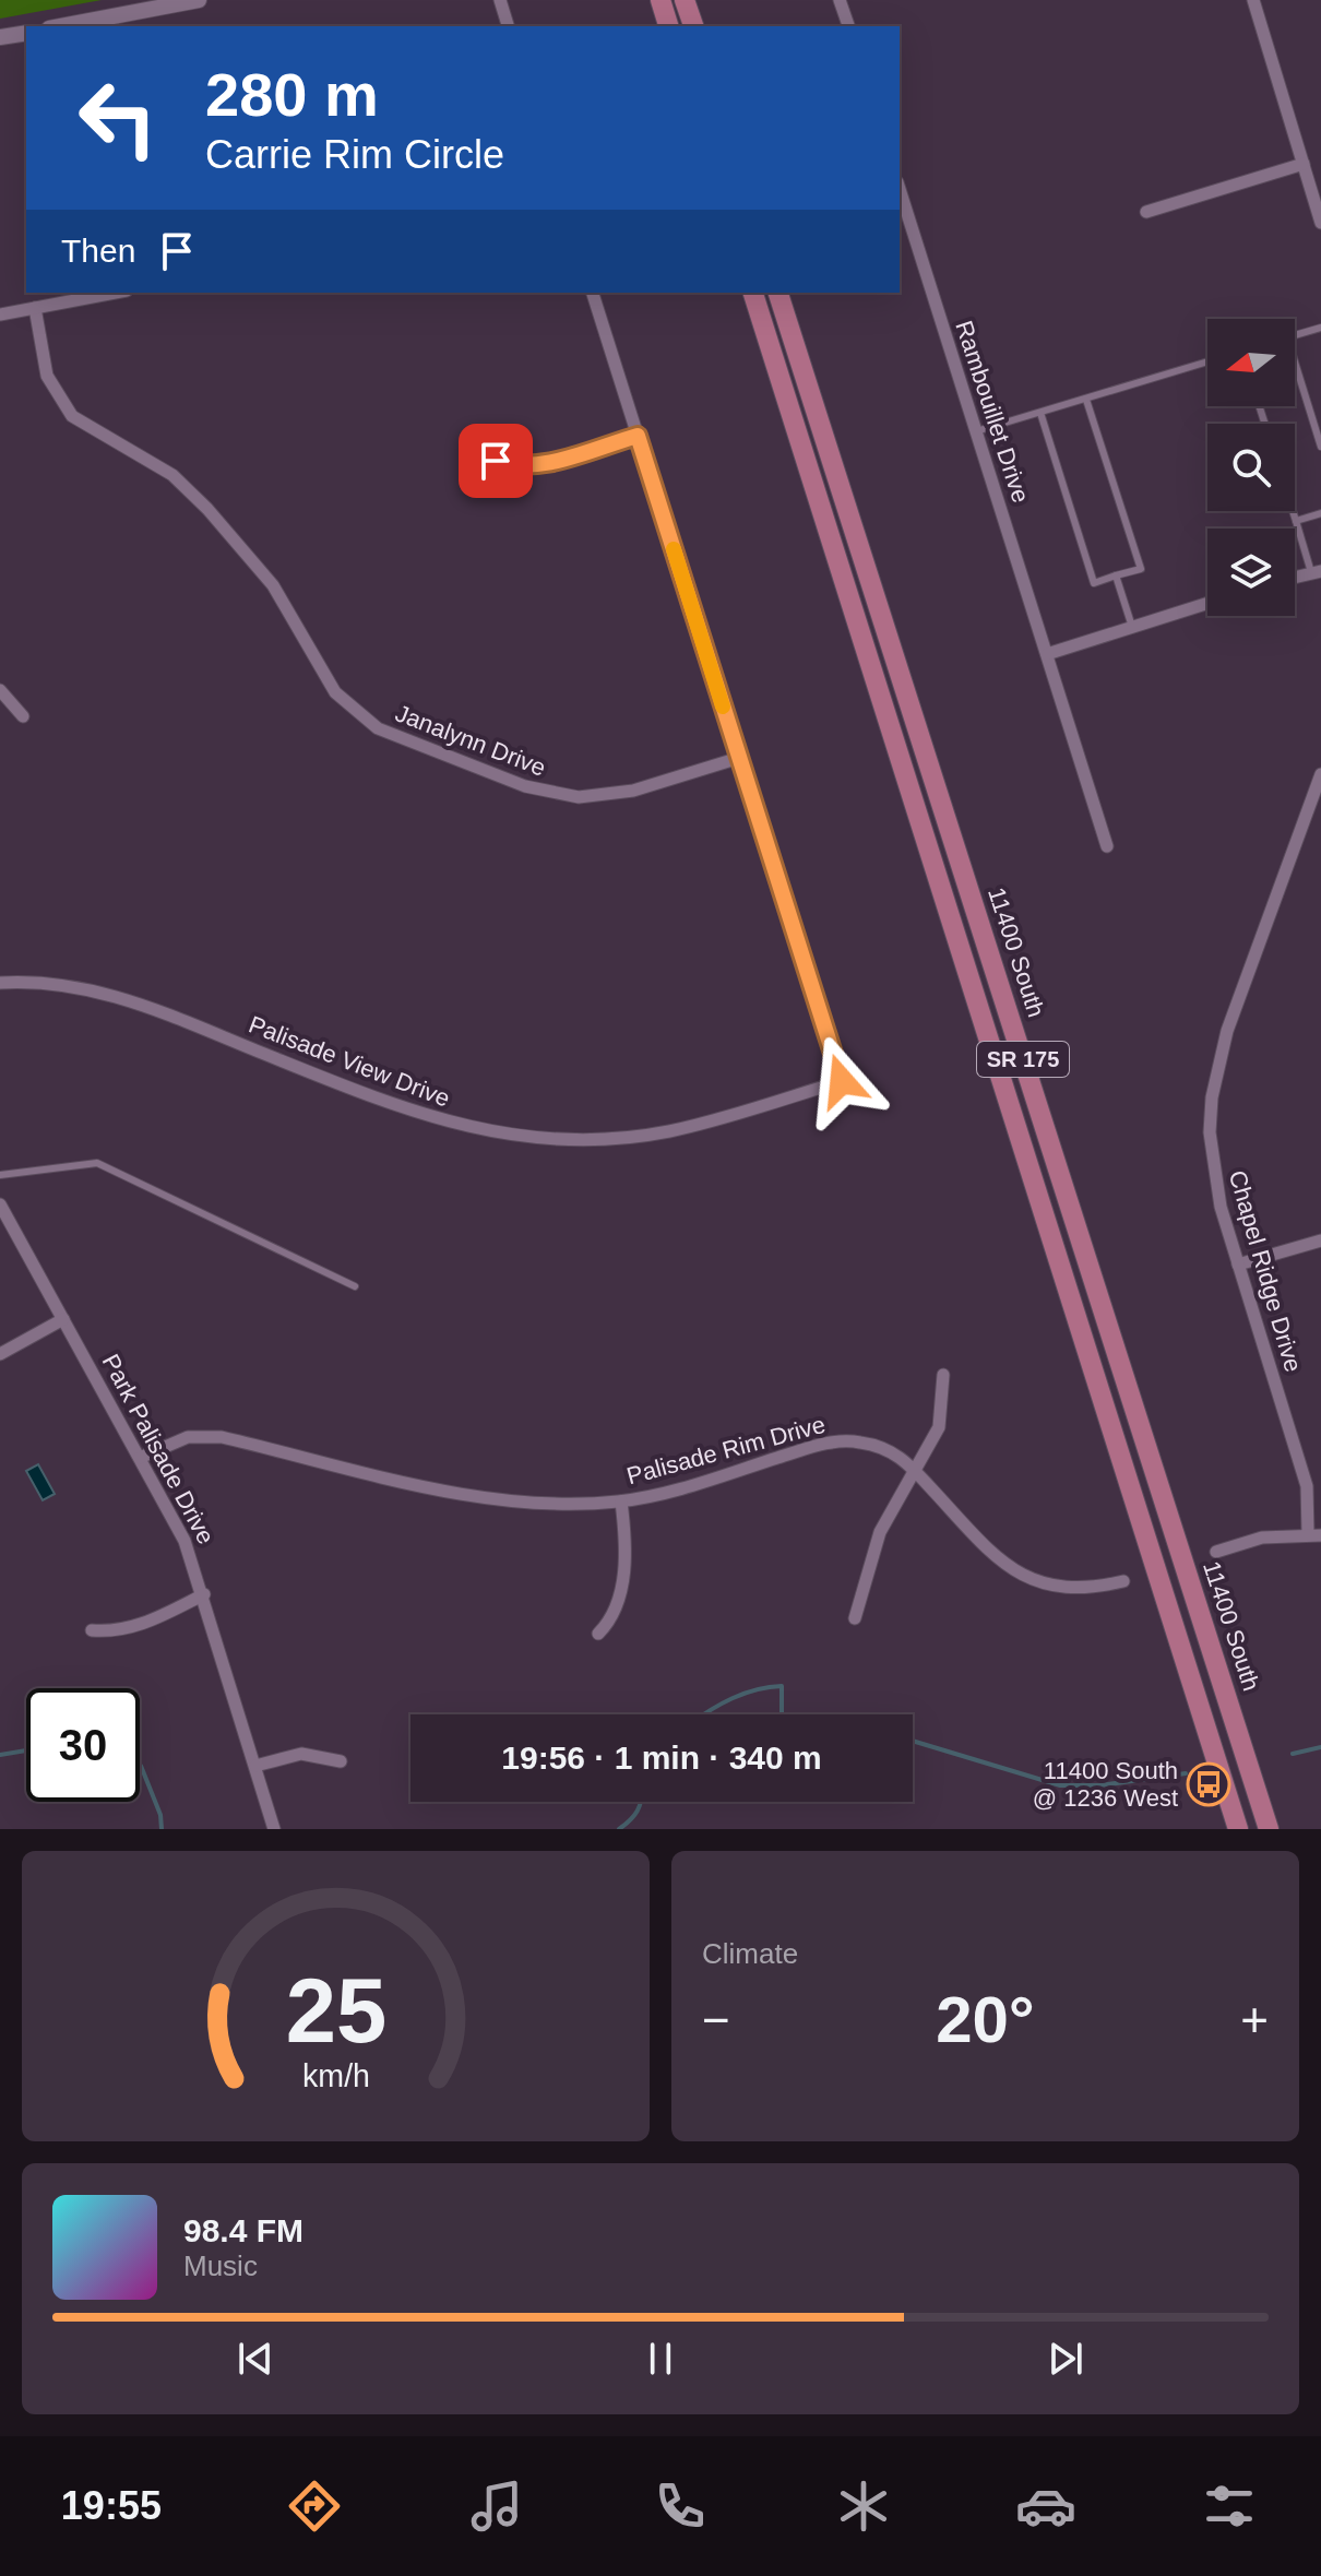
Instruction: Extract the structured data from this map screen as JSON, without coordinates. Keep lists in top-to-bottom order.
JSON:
{
  "streets": {
    "main road": ["11400 South", "SR 175"],
    "street": [
      "Rambouillet Drive",
      "Janalynn Drive",
      "Palisade View Drive",
      "Chapel Ridge Drive",
      "Park Palisade Drive",
      "Palisade Rim Drive"
    ]
  },
  "crossings": [
    ["Janalynn Drive", "Palisade View Drive"],
    ["Park Palisade Drive", "Palisade Rim Drive"]
  ],
  "places": {
    "bus stop": ["11400 South @ 1236 West"]
  },
  "north": "left",
  "page": {
    "turn": ["280 m", "Carrie Rim Circle"],
    "then": "Then",
    "limit": "30",
    "trip": "19:56 · 1 min · 340 m",
    "tile": "Climate",
    "heat": ["−", "20°", "+"],
    "song": ["98.4 FM", "Music"],
    "tabs": "19:55",
    "gauge": ["25", "km/h"]
  }
}
